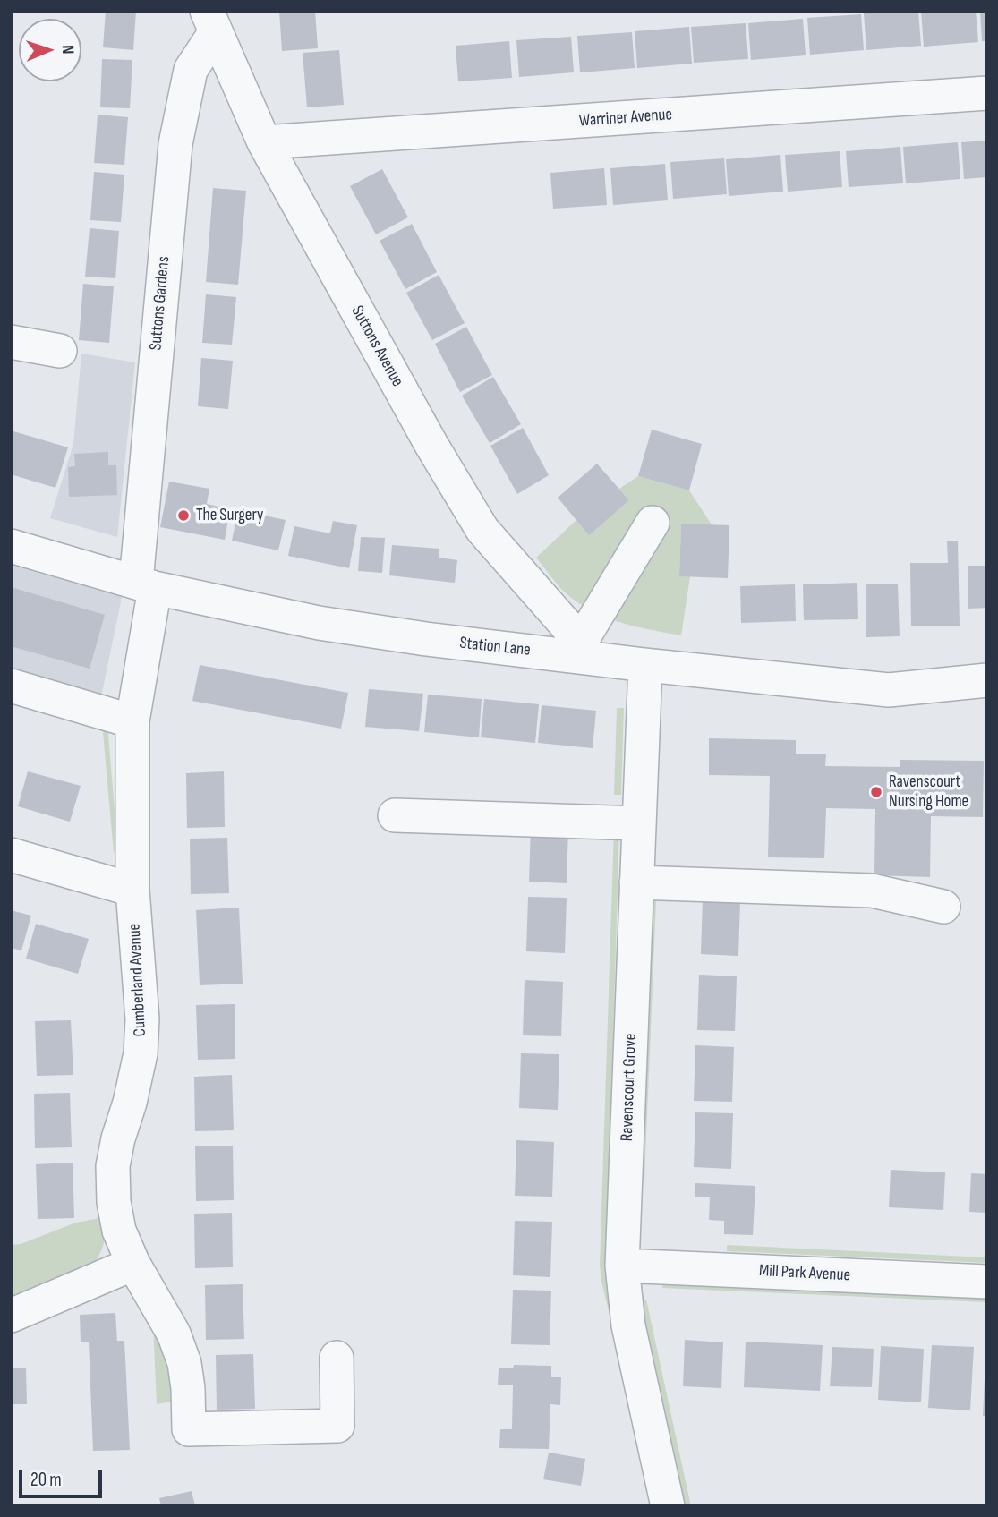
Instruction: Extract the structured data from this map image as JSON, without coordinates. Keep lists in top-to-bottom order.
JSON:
{
  "streets": {
    "street": [
      "Warriner Avenue",
      "Suttons Gardens",
      "Suttons Avenue",
      "Station Lane",
      "Cumberland Avenue",
      "Ravenscourt Grove",
      "Mill Park Avenue"
    ]
  },
  "crossings": [
    ["Warriner Avenue", "Suttons Avenue"],
    ["Suttons Gardens", "Suttons Avenue"],
    ["Suttons Gardens", "Station Lane"],
    ["Suttons Gardens", "Cumberland Avenue"],
    ["Suttons Avenue", "Station Lane"],
    ["Station Lane", "Cumberland Avenue"],
    ["Station Lane", "Ravenscourt Grove"],
    ["Ravenscourt Grove", "Mill Park Avenue"]
  ],
  "places": ["The Surgery", "Ravenscourt Nursing Home"],
  "scale_bar": "20 m",
  "north": "right"
}
